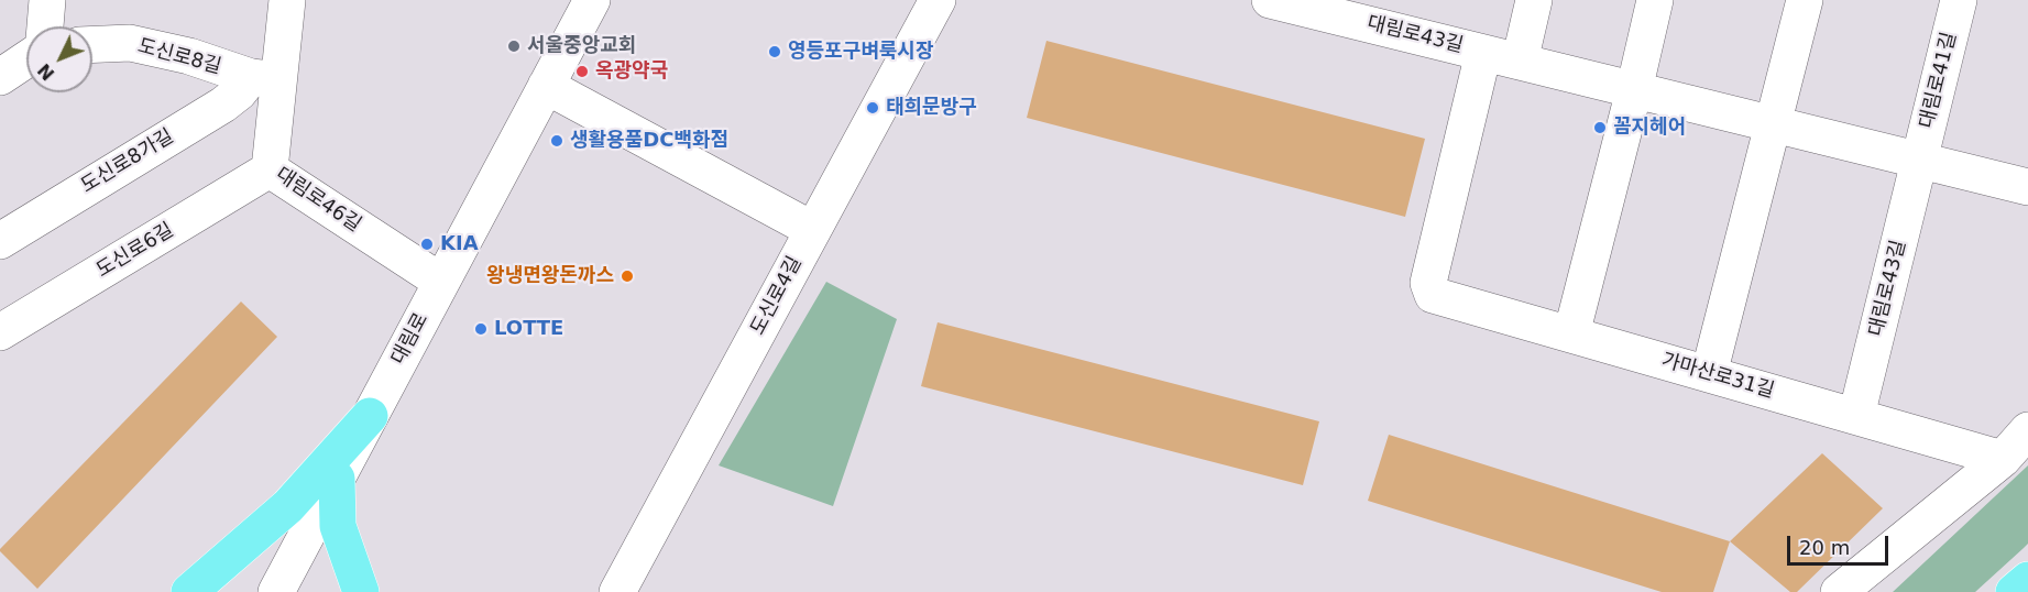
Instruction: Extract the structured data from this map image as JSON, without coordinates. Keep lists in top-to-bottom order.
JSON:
{
  "streets": {
    "street": [
      "대림로43길",
      "도신로8길",
      "대림로41길",
      "도신로8가길",
      "대림로46길",
      "도신로6길",
      "도신로4길",
      "대림로",
      "가마산로31길"
    ]
  },
  "crossings": [
    ["대림로43길", "대림로41길"],
    ["대림로43길", "가마산로31길"],
    ["도신로8길", "도신로8가길"],
    ["도신로8길", "대림로46길"],
    ["도신로8가길", "대림로46길"],
    ["대림로46길", "도신로6길"],
    ["대림로46길", "대림로"]
  ],
  "places": [
    "서울중앙교회",
    "영등포구벼룩시장",
    "옥광약국",
    "태희문방구",
    "꼼지헤어",
    "생활용품DC백화점",
    "KIA",
    "왕냉면왕돈까스",
    "LOTTE"
  ],
  "scale_bar": "20 m",
  "north": "bottom left"
}
